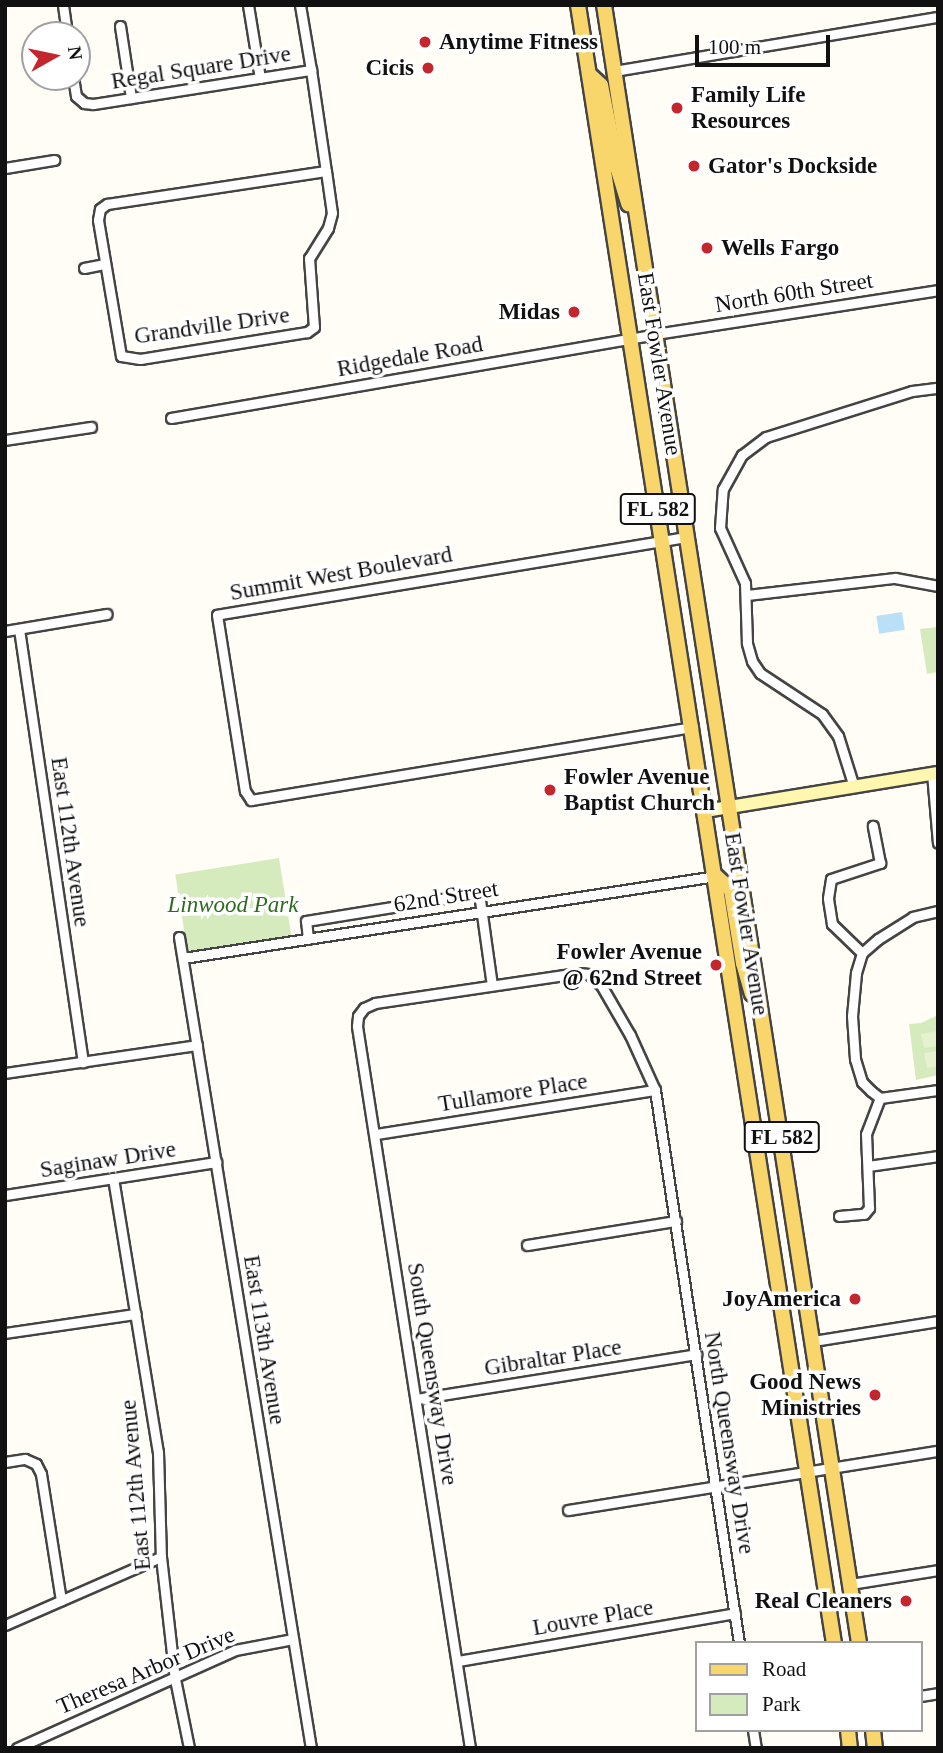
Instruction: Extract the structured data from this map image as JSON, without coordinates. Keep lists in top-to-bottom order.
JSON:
{
  "streets": {
    "main road": ["East Fowler Avenue", "FL 582"],
    "street": [
      "Regal Square Drive",
      "North 60th Street",
      "Grandville Drive",
      "Ridgedale Road",
      "Summit West Boulevard",
      "East 112th Avenue",
      "62nd Street",
      "Tullamore Place",
      "Saginaw Drive",
      "East 113th Avenue",
      "Gibraltar Place",
      "South Queensway Drive",
      "North Queensway Drive",
      "Louvre Place",
      "Theresa Arbor Drive"
    ]
  },
  "crossings": [
    ["Regal Square Drive", "Grandville Drive"],
    ["North 60th Street", "Ridgedale Road"],
    ["North 60th Street", "East Fowler Avenue"],
    ["Ridgedale Road", "East Fowler Avenue"],
    ["East Fowler Avenue", "Summit West Boulevard"],
    ["East Fowler Avenue", "62nd Street"],
    ["East 112th Avenue", "Saginaw Drive"],
    ["East 112th Avenue", "Theresa Arbor Drive"],
    ["62nd Street", "East 113th Avenue"],
    ["Tullamore Place", "South Queensway Drive"],
    ["Tullamore Place", "North Queensway Drive"],
    ["Saginaw Drive", "East 113th Avenue"],
    ["East 113th Avenue", "Theresa Arbor Drive"],
    ["Gibraltar Place", "South Queensway Drive"],
    ["Gibraltar Place", "North Queensway Drive"],
    ["South Queensway Drive", "North Queensway Drive"],
    ["South Queensway Drive", "Louvre Place"],
    ["North Queensway Drive", "Louvre Place"]
  ],
  "parks": ["Linwood Park"],
  "places": [
    "Anytime Fitness",
    "Cicis",
    "Family Life Resources",
    "Gator's Dockside",
    "Wells Fargo",
    "Midas",
    "Fowler Avenue Baptist Church",
    "Fowler Avenue @ 62nd Street",
    "JoyAmerica",
    "Good News Ministries",
    "Real Cleaners"
  ],
  "legend": ["Road", "Park"],
  "scale_bar": "100 m",
  "north": "right"
}
